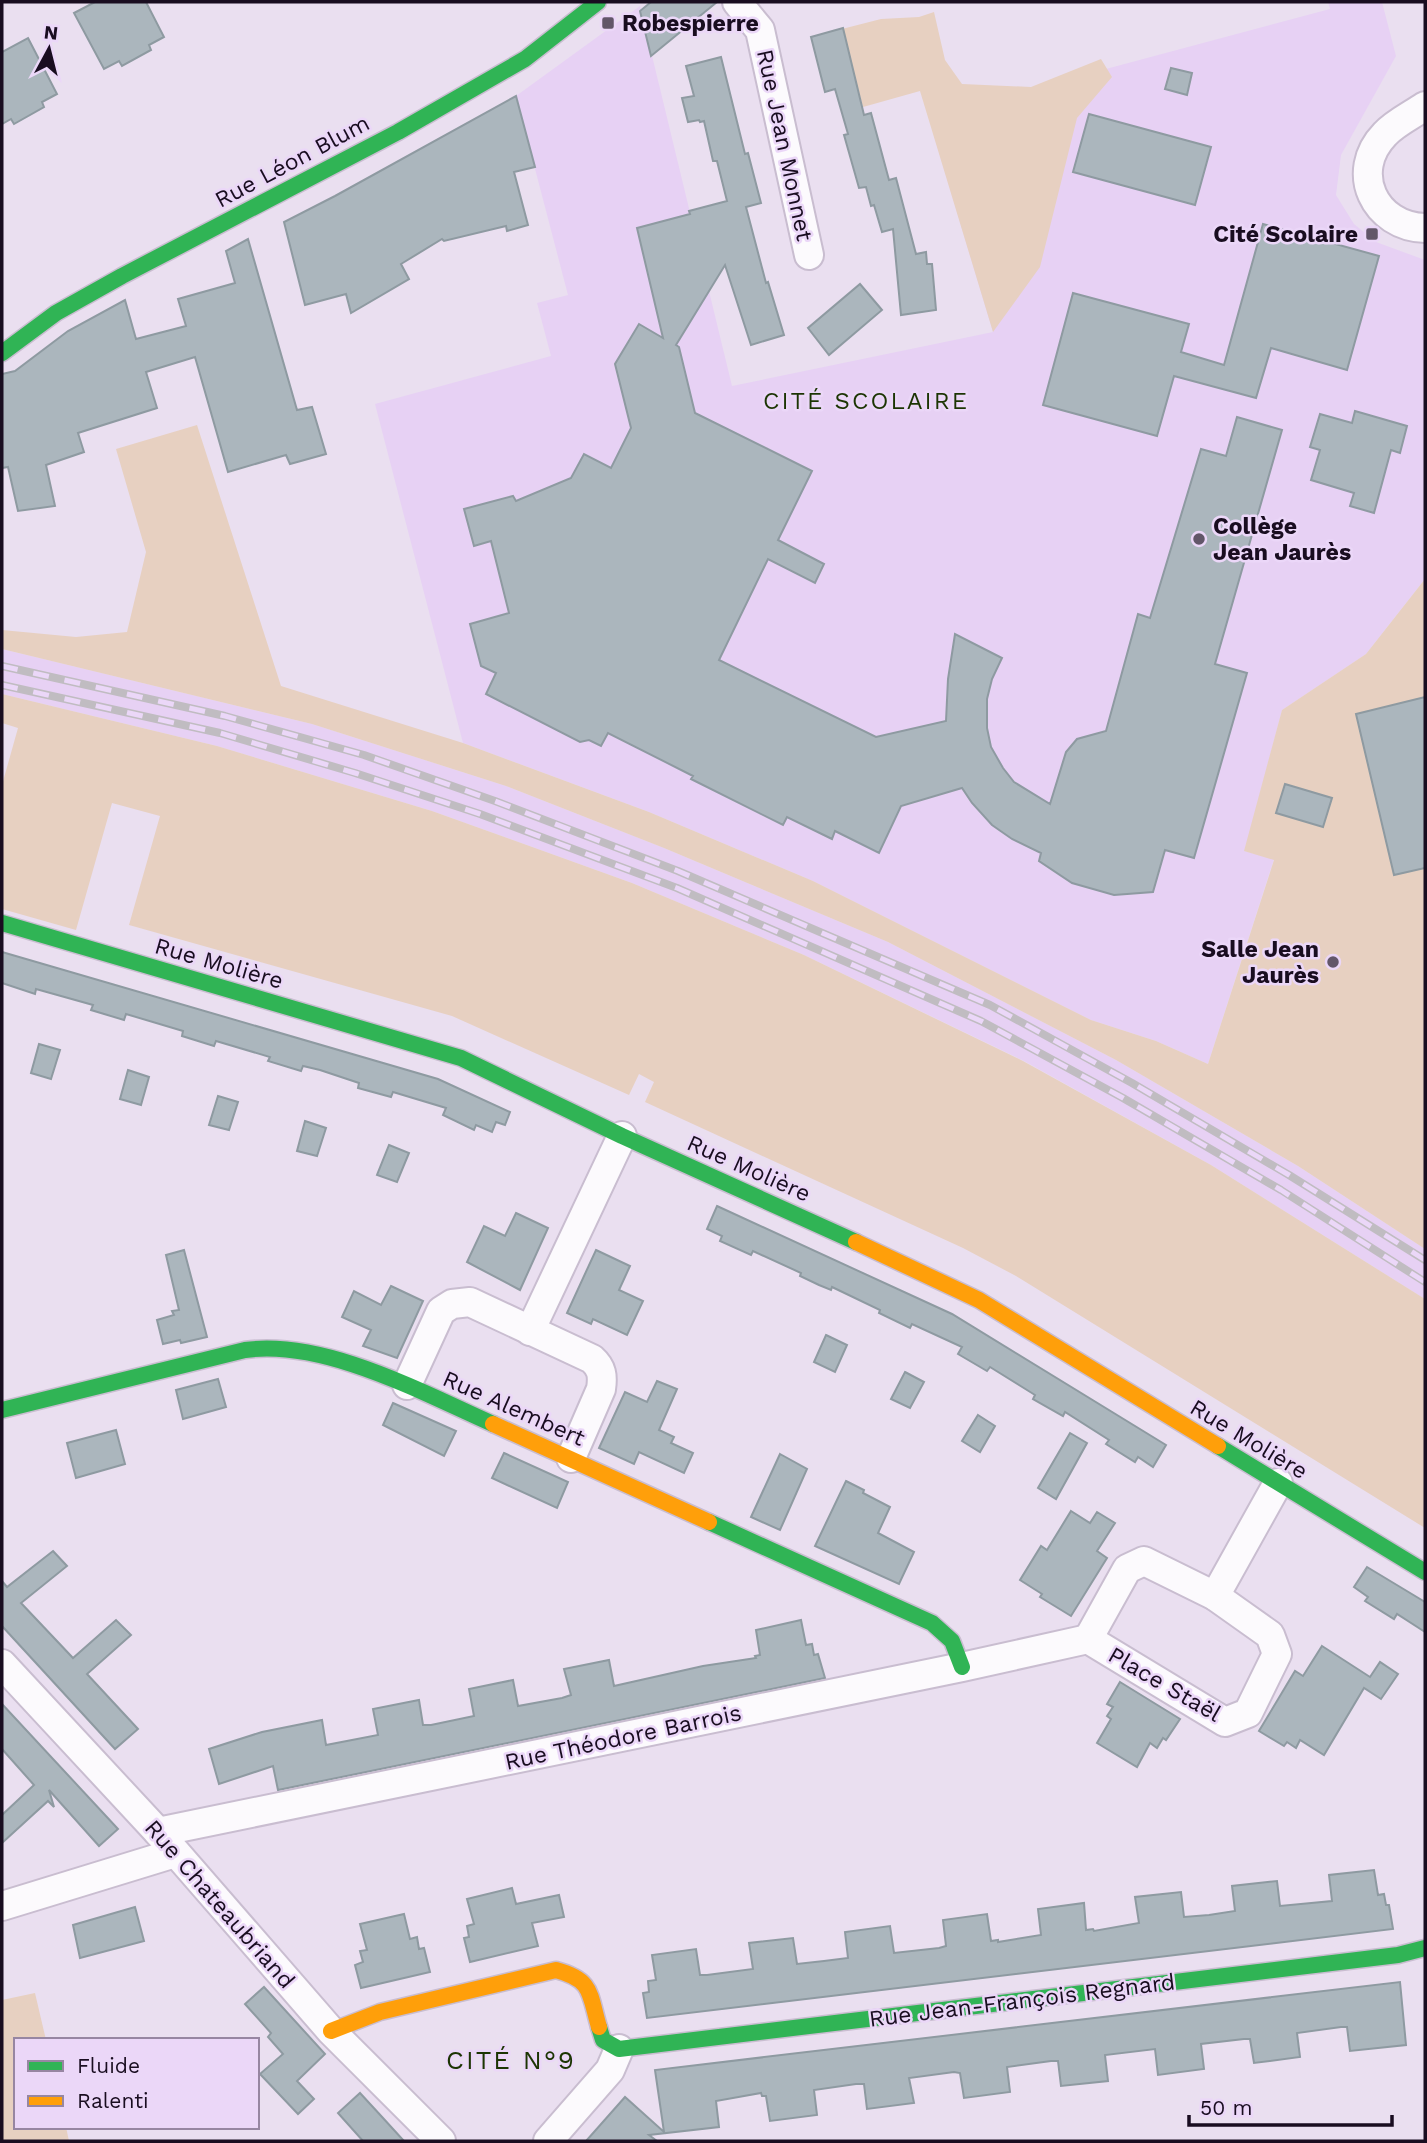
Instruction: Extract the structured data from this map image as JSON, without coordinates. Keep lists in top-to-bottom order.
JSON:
{
  "streets": {
    "street": [
      "Rue Jean Monnet",
      "Rue Léon Blum",
      "Rue Molière",
      "Rue Alembert",
      "Place Staël",
      "Rue Théodore Barrois",
      "Rue Chateaubriand",
      "Rue Jean-François Regnard"
    ]
  },
  "crossings": [
    ["Rue Alembert", "Rue Théodore Barrois"],
    ["Place Staël", "Rue Théodore Barrois"],
    ["Rue Théodore Barrois", "Rue Chateaubriand"]
  ],
  "districts": ["CITÉ SCOLAIRE", "CITÉ N°9"],
  "places": {
    "transit": ["Robespierre", "Cité Scolaire"],
    "other": ["Collège Jean Jaurès", "Salle Jean Jaurès"]
  },
  "legend": ["Fluide", "Ralenti"],
  "scale_bar": "50 m",
  "north": "top"
}
